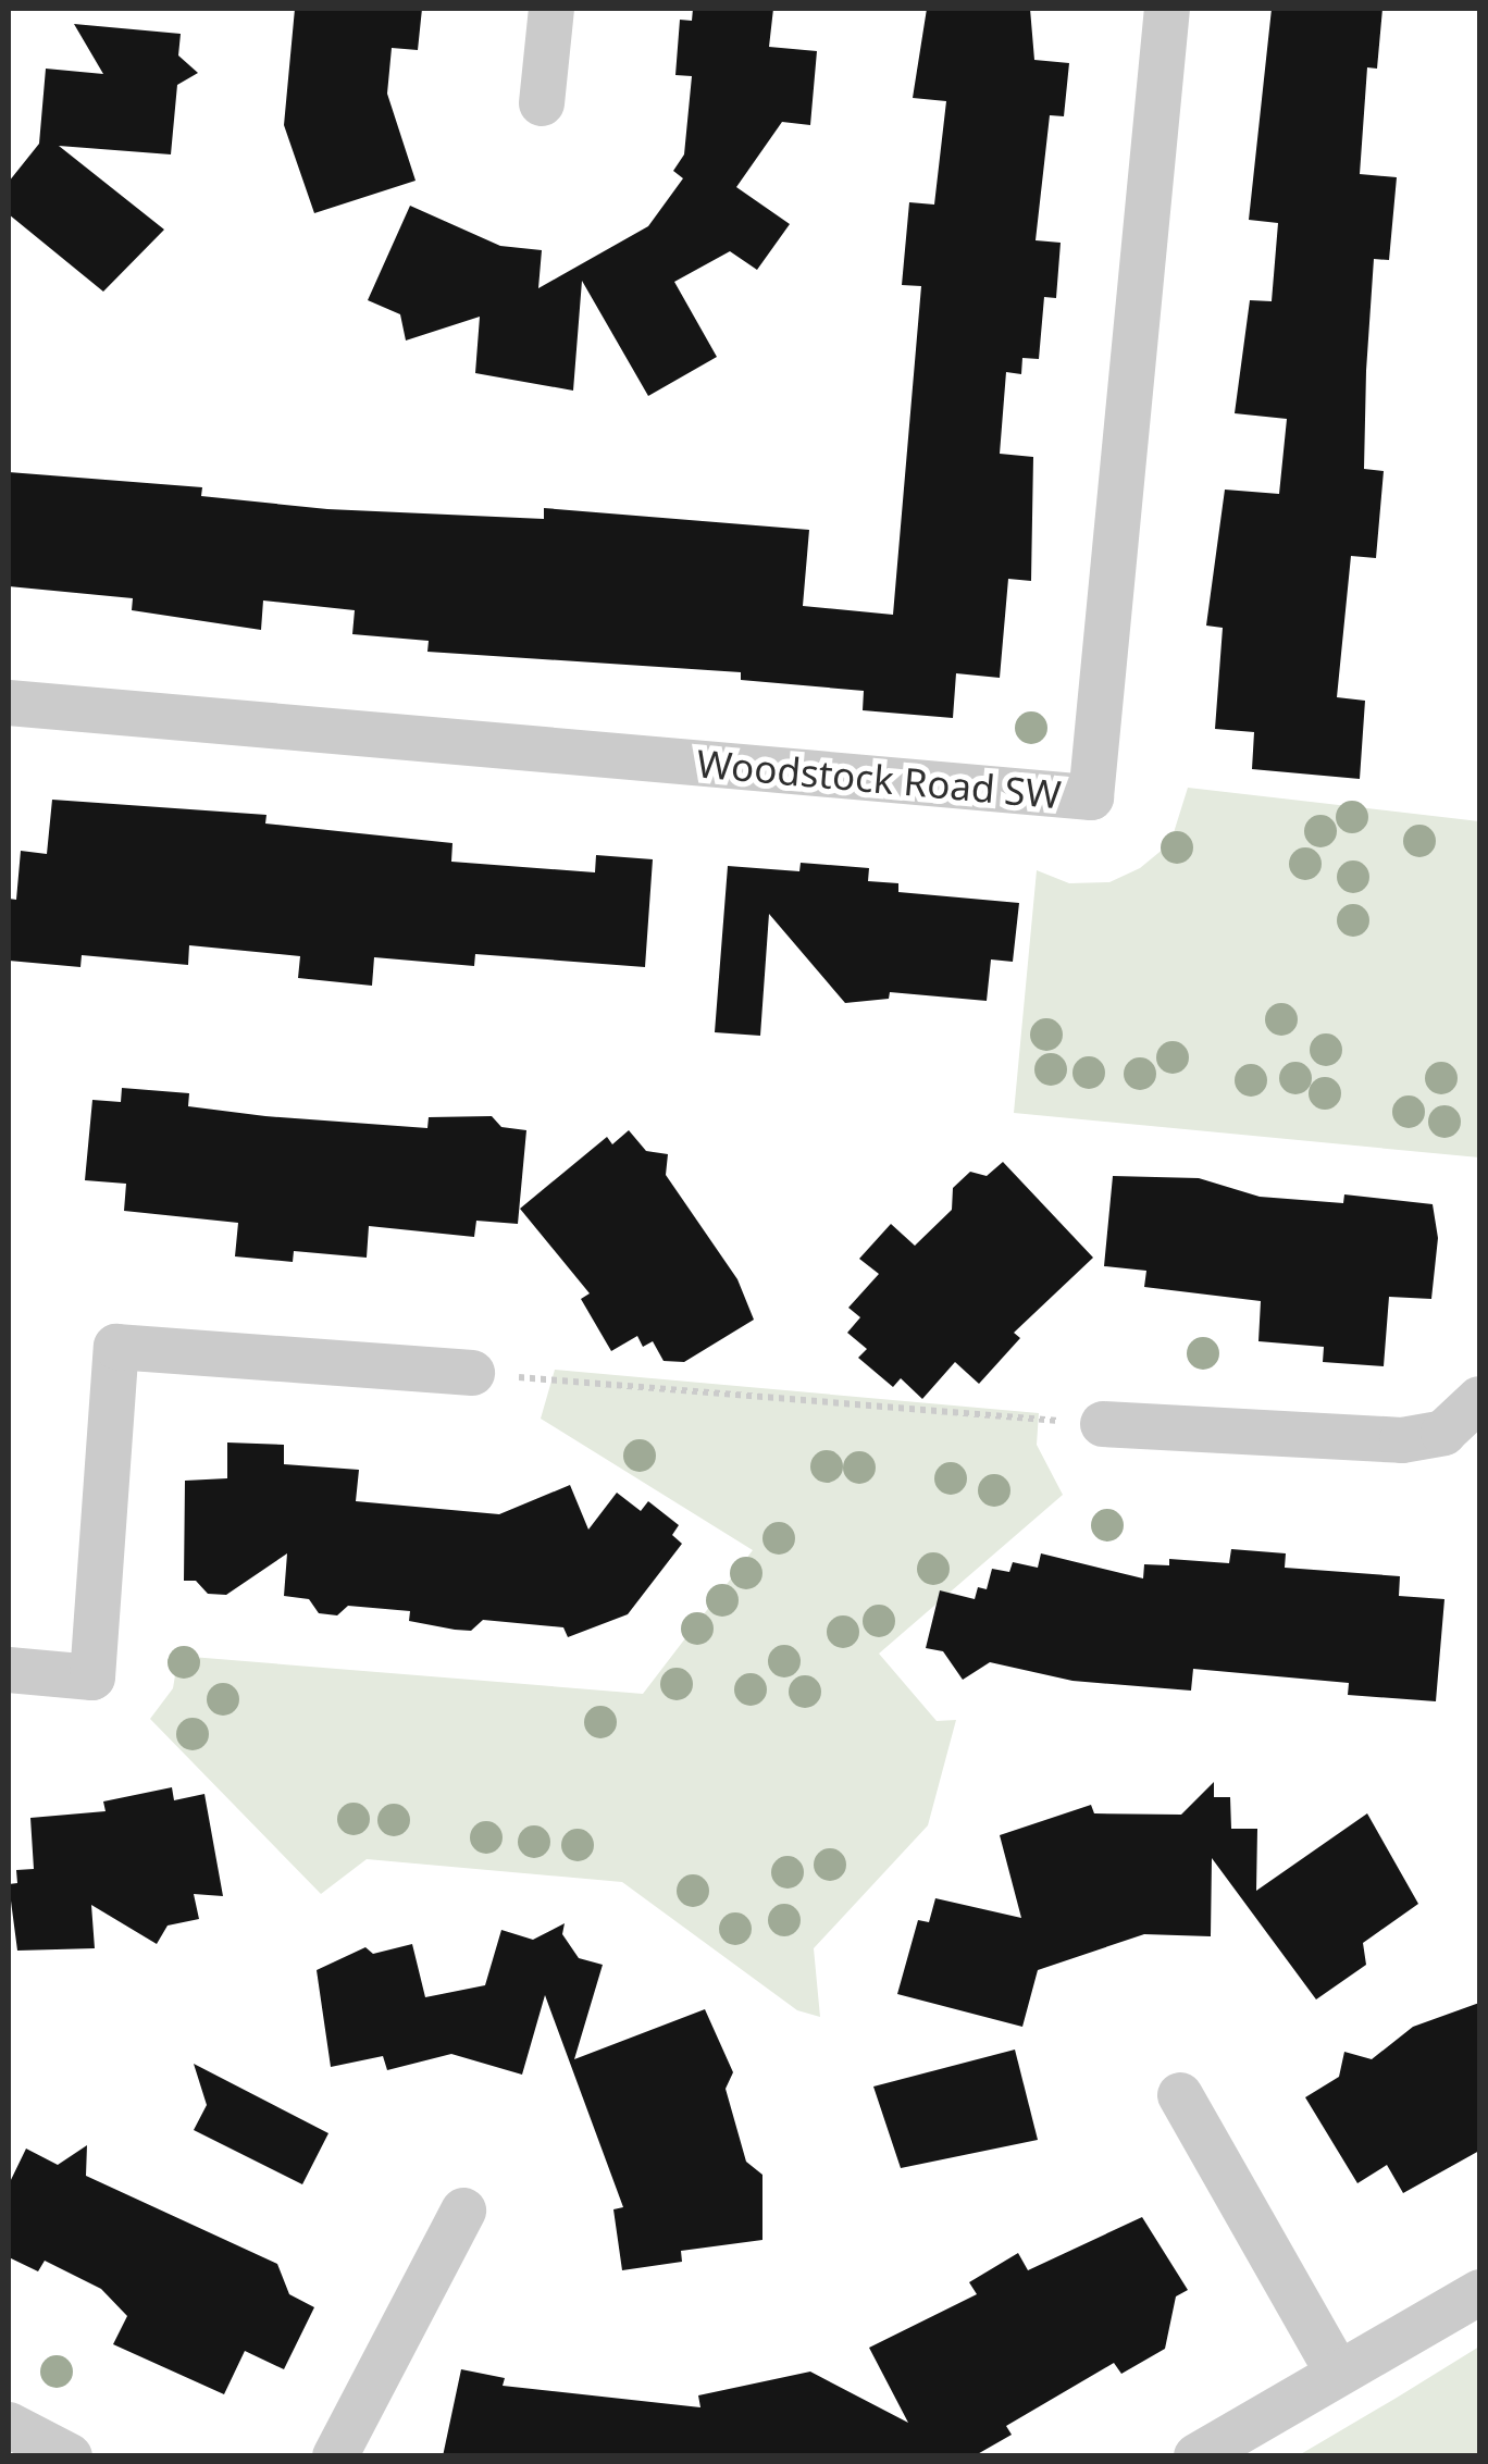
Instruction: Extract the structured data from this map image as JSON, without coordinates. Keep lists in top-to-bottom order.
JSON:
{
  "streets": {
    "street": ["Woodstock Road SW"]
  }
}
